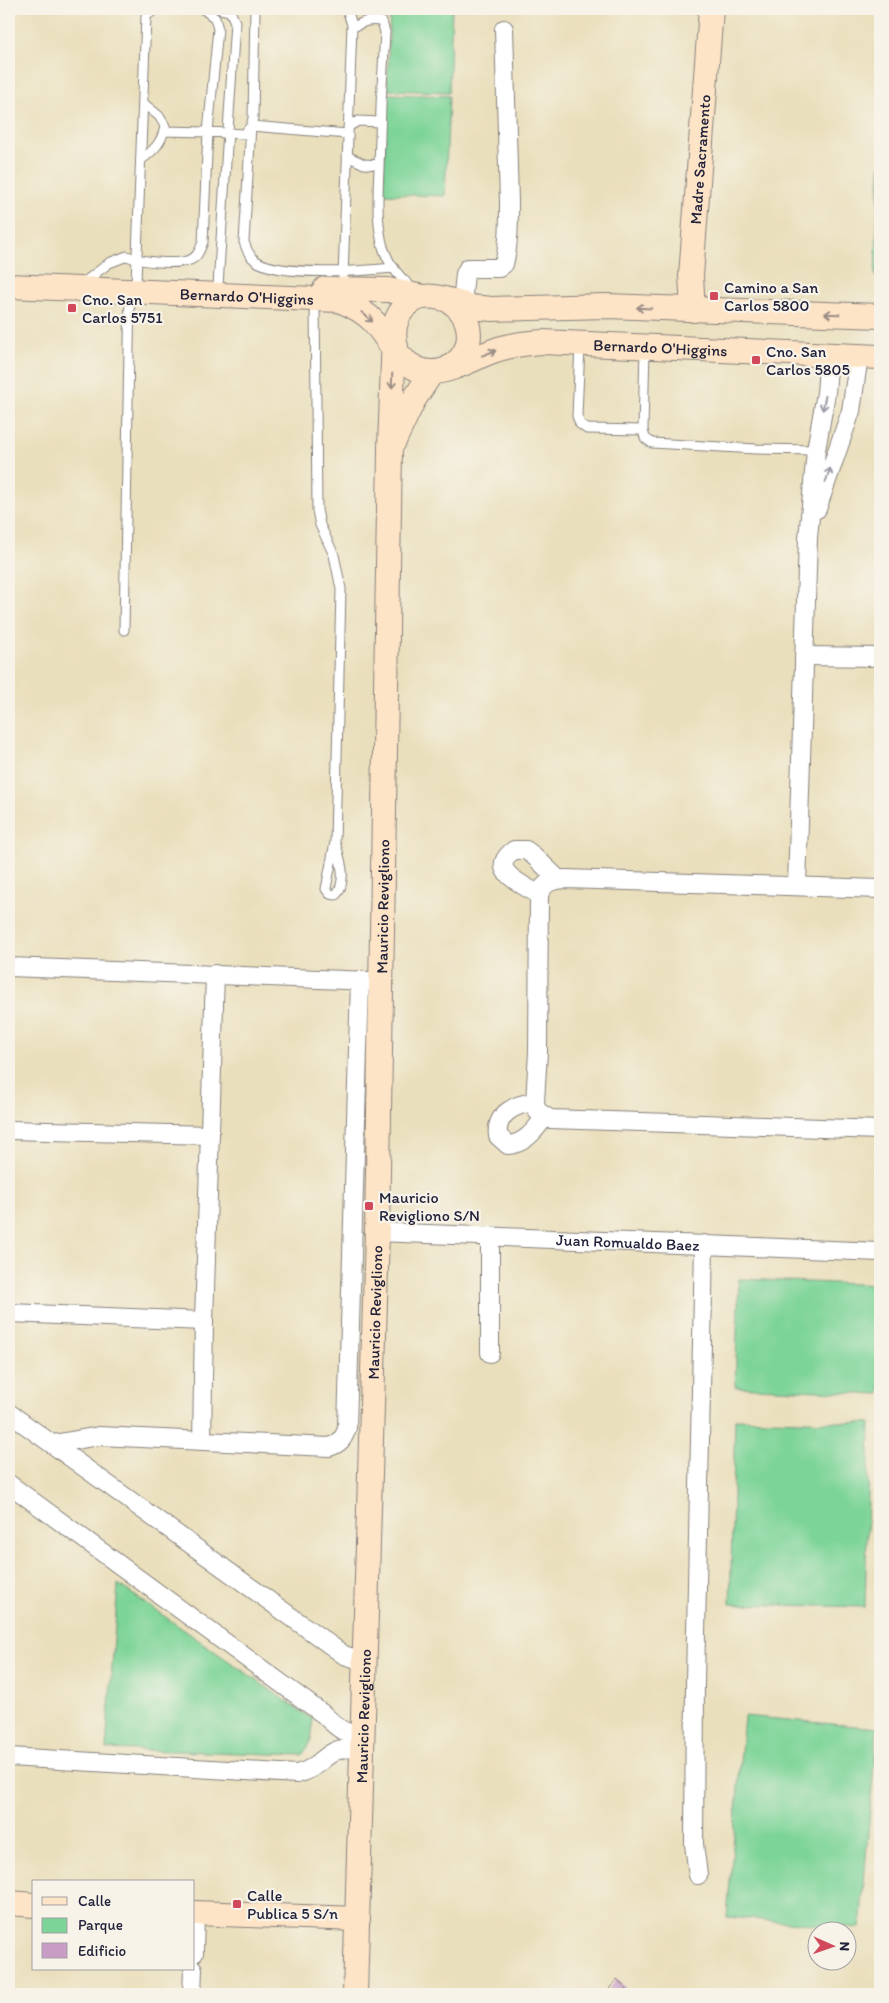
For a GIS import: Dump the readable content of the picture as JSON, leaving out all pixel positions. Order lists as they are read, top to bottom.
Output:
{
  "streets": {
    "main road": ["Madre Sacramento", "Bernardo O'Higgins", "Mauricio Revigliono"],
    "street": ["Juan Romualdo Baez"]
  },
  "crossings": [
    ["Madre Sacramento", "Bernardo O'Higgins"],
    ["Bernardo O'Higgins", "Mauricio Revigliono"],
    ["Mauricio Revigliono", "Juan Romualdo Baez"]
  ],
  "places": {
    "transit": [
      "Camino a San Carlos 5800",
      "Cno. San Carlos 5751",
      "Cno. San Carlos 5805",
      "Mauricio Revigliono S/N",
      "Calle Publica 5 S/n"
    ]
  },
  "legend": ["Calle", "Parque", "Edificio"],
  "north": "right"
}
